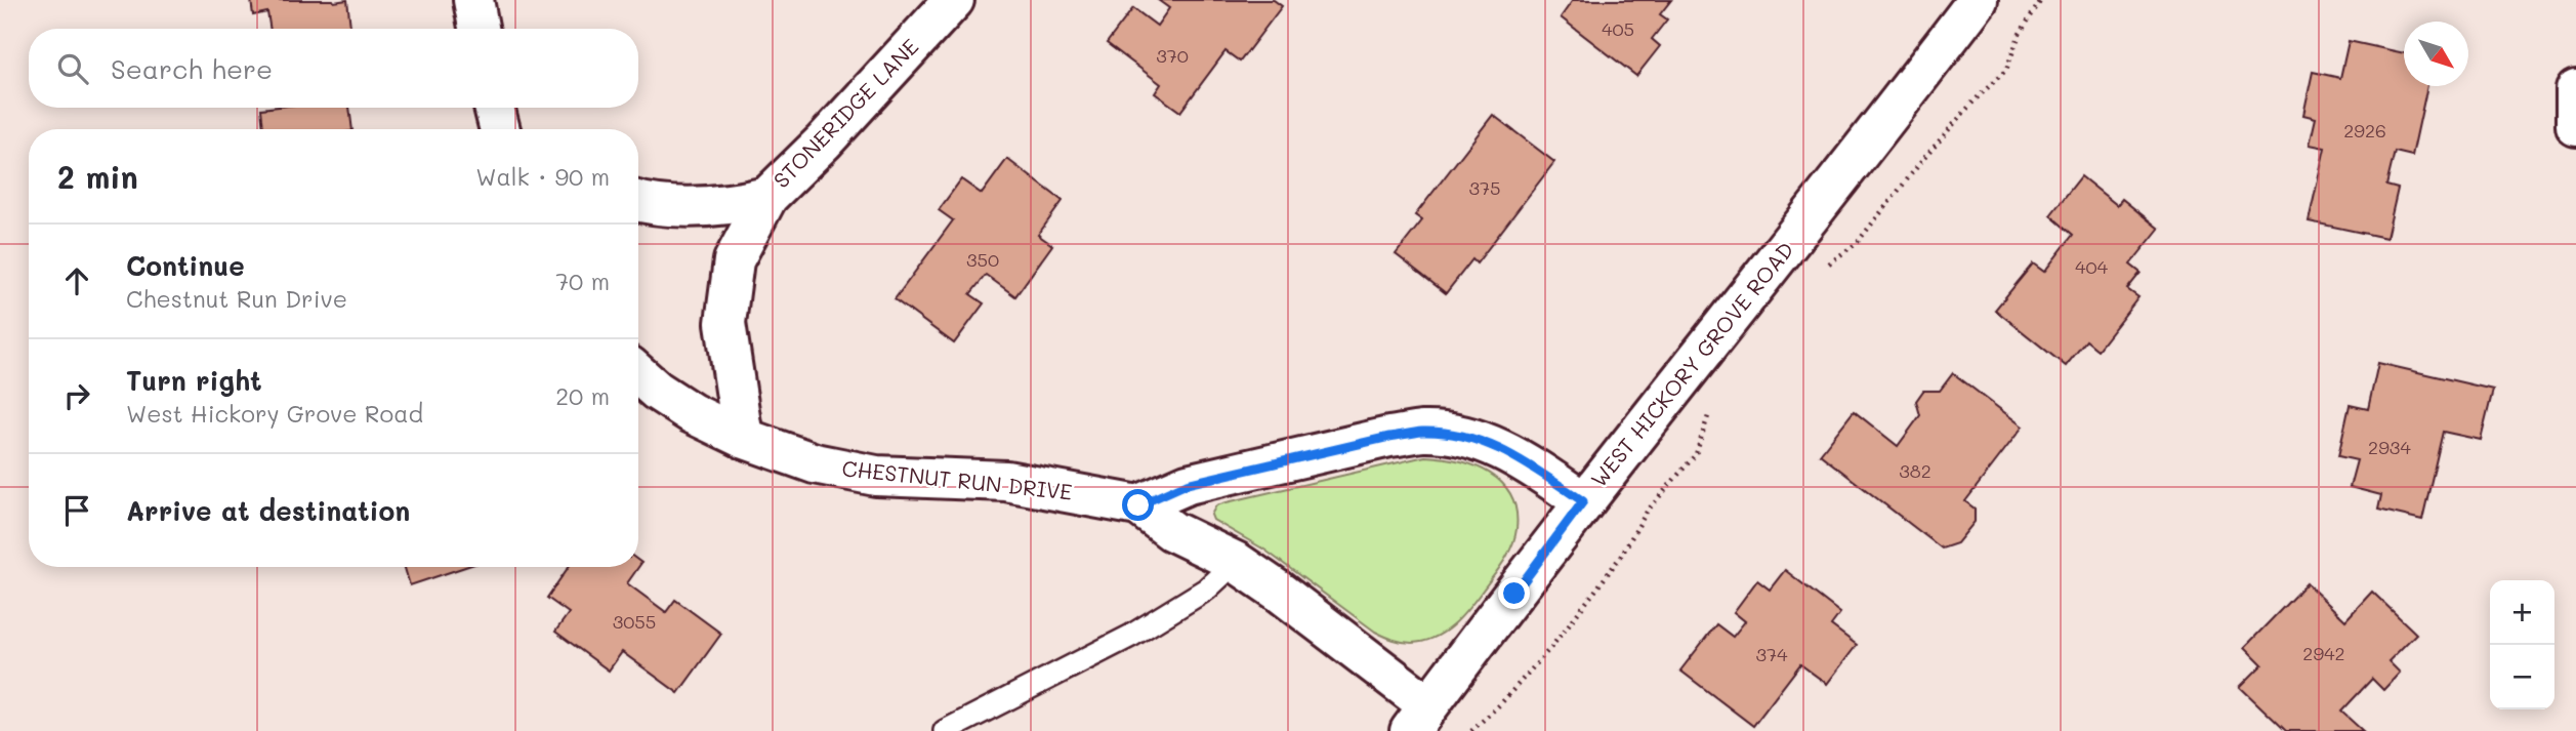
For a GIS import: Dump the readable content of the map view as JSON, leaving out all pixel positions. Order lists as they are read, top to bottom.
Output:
{
  "streets": {
    "street": ["STONERIDGE LANE", "WEST HICKORY GROVE ROAD", "CHESTNUT RUN DRIVE"]
  },
  "crossings": [
    ["STONERIDGE LANE", "CHESTNUT RUN DRIVE"],
    ["WEST HICKORY GROVE ROAD", "CHESTNUT RUN DRIVE"]
  ],
  "house_numbers": [
    "405",
    "370",
    "2926",
    "375",
    "350",
    "404",
    "2934",
    "382",
    "3055",
    "2942",
    "374"
  ],
  "north": "bottom right",
  "page": {
    "search": "Search here",
    "heading": ["2 min", "Walk · 90 m"],
    "list": [
      ["Continue", "Chestnut Run Drive", "70 m"],
      ["Turn right", "West Hickory Grove Road", "20 m"],
      "Arrive at destination"
    ],
    "map_buttons": ["+", "−"]
  }
}
